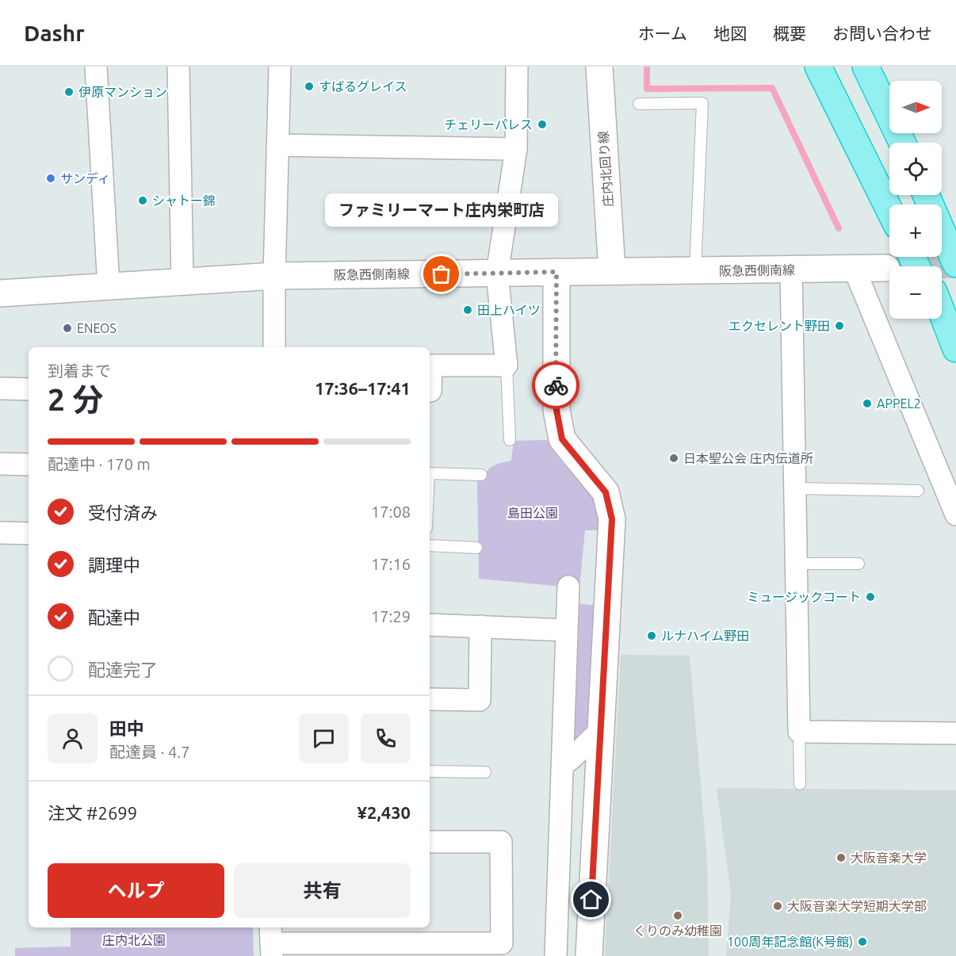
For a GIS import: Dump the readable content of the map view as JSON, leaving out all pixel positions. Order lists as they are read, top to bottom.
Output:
{
  "streets": {
    "street": ["庄内北回り線", "阪急西側南線"]
  },
  "crossings": [
    ["庄内北回り線", "阪急西側南線"]
  ],
  "parks": ["島田公園", "庄内北公園"],
  "places": [
    "すばるグレイス",
    "伊原マンション",
    "チェリーパレス",
    "サンディ",
    "シャトー錦",
    "ファミリーマート庄内栄町店",
    "田上ハイツ",
    "エクセレント野田",
    "ENEOS",
    "APPEL2",
    "日本聖公会 庄内伝道所",
    "ミュージックコート",
    "ルナハイム野田",
    "大阪音楽大学",
    "大阪音楽大学短期大学部",
    "くりのみ幼稚園",
    "100周年記念館(K号館)"
  ],
  "north": "right",
  "page": {
    "header": "Dashr",
    "nav": [
      "ホーム",
      "地図",
      "概要",
      "お問い合わせ"
    ],
    "map_buttons": ["+", "−"],
    "bubble": "ファミリーマート庄内栄町店",
    "heading": ["2 分", "到着まで", "17:36–17:41"],
    "panel": [
      "田中",
      "配達員 · 4.7",
      "注文 #2699",
      "¥2,430"
    ],
    "bar": "配達中 · 170 m",
    "list": [
      ["受付済み", "17:08"],
      ["調理中", "17:16"],
      ["配達中", "17:29"],
      "配達完了"
    ],
    "buttons": ["ヘルプ", "共有"]
  }
}
